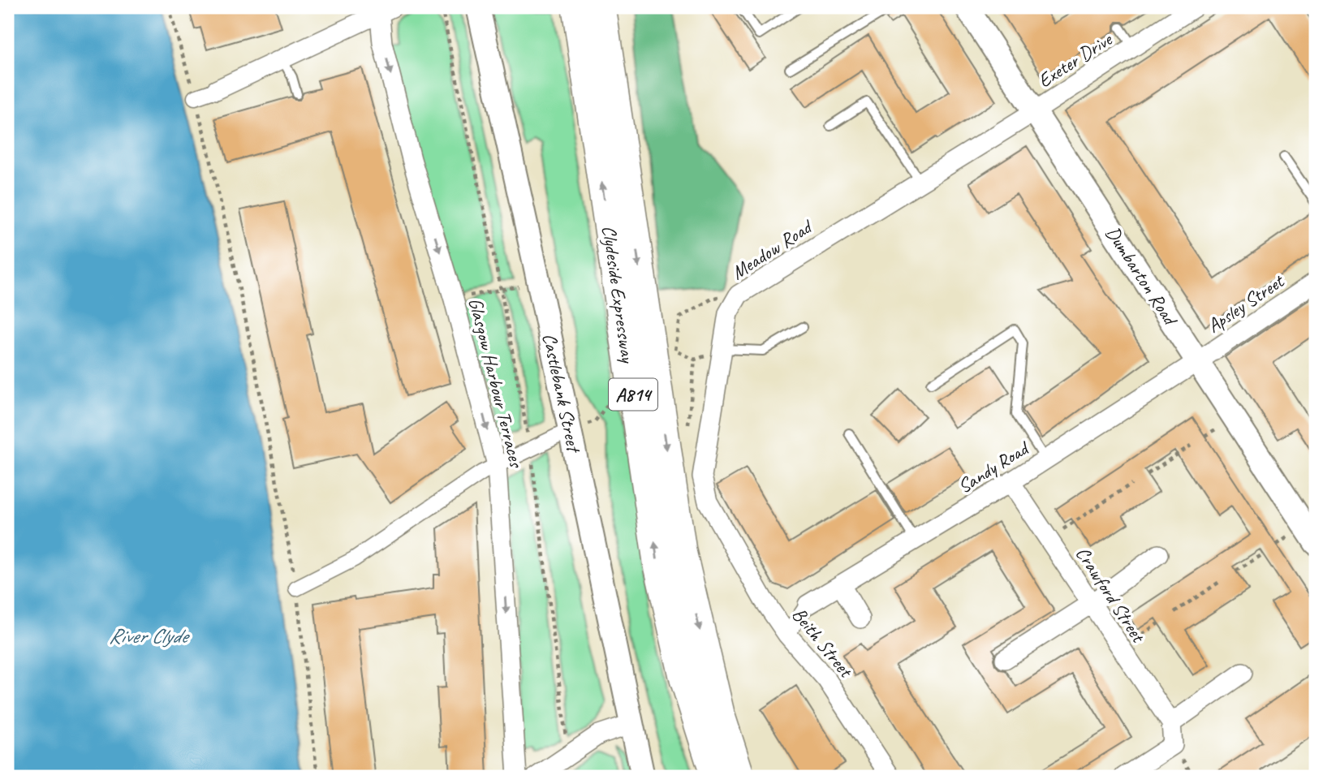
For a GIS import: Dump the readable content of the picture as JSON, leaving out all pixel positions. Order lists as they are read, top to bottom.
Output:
{
  "streets": {
    "main road": ["Clydeside Expressway", "A814"],
    "street": [
      "Exeter Drive",
      "Meadow Road",
      "Dumbarton Road",
      "Apsley Street",
      "Glasgow Harbour Terraces",
      "Castlebank Street",
      "Sandy Road",
      "Crawford Street",
      "Beith Street"
    ]
  },
  "crossings": [
    ["Exeter Drive", "Meadow Road"],
    ["Exeter Drive", "Dumbarton Road"],
    ["Meadow Road", "Dumbarton Road"],
    ["Meadow Road", "Beith Street"],
    ["Dumbarton Road", "Apsley Street"],
    ["Dumbarton Road", "Sandy Road"],
    ["Apsley Street", "Sandy Road"],
    ["Sandy Road", "Crawford Street"]
  ],
  "one_way": ["Glasgow Harbour Terraces"],
  "water": ["River Clyde"]
}
